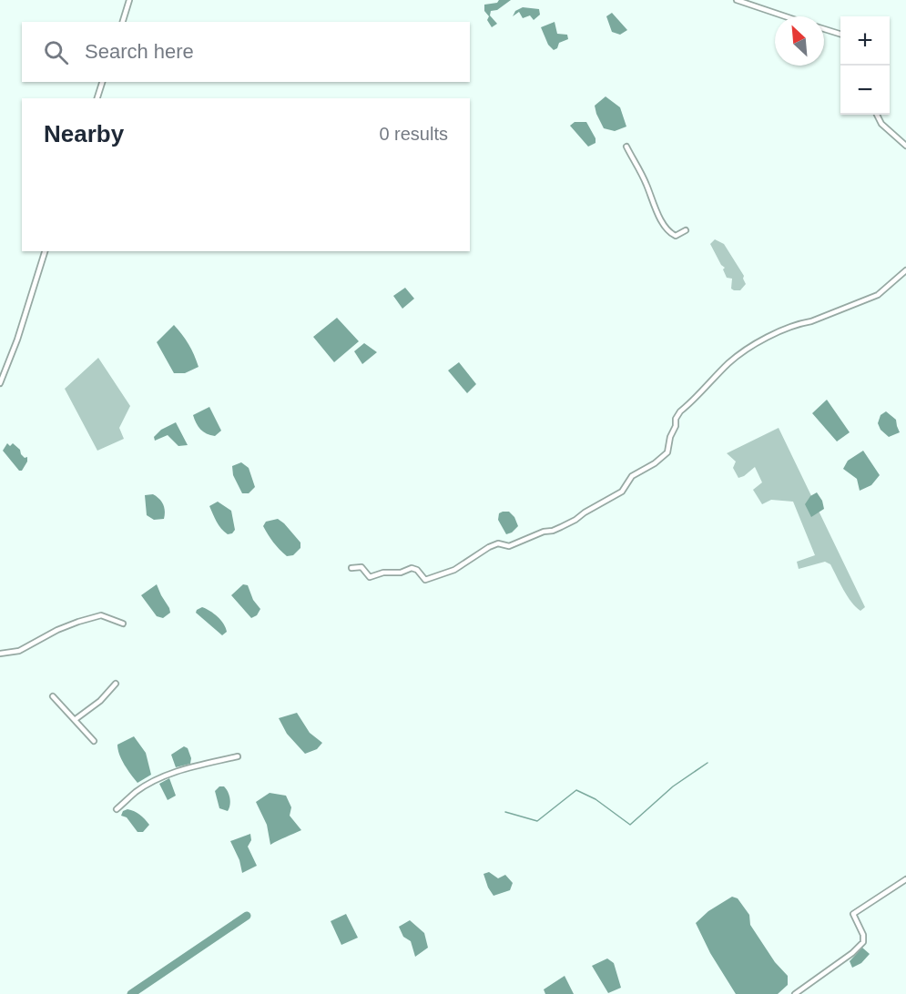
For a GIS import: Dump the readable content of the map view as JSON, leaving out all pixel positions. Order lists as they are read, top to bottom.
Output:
{
  "north": "top left",
  "page": {
    "map_buttons": ["+", "−"],
    "search": "Search here",
    "heading": ["Nearby", "0 results"]
  }
}
